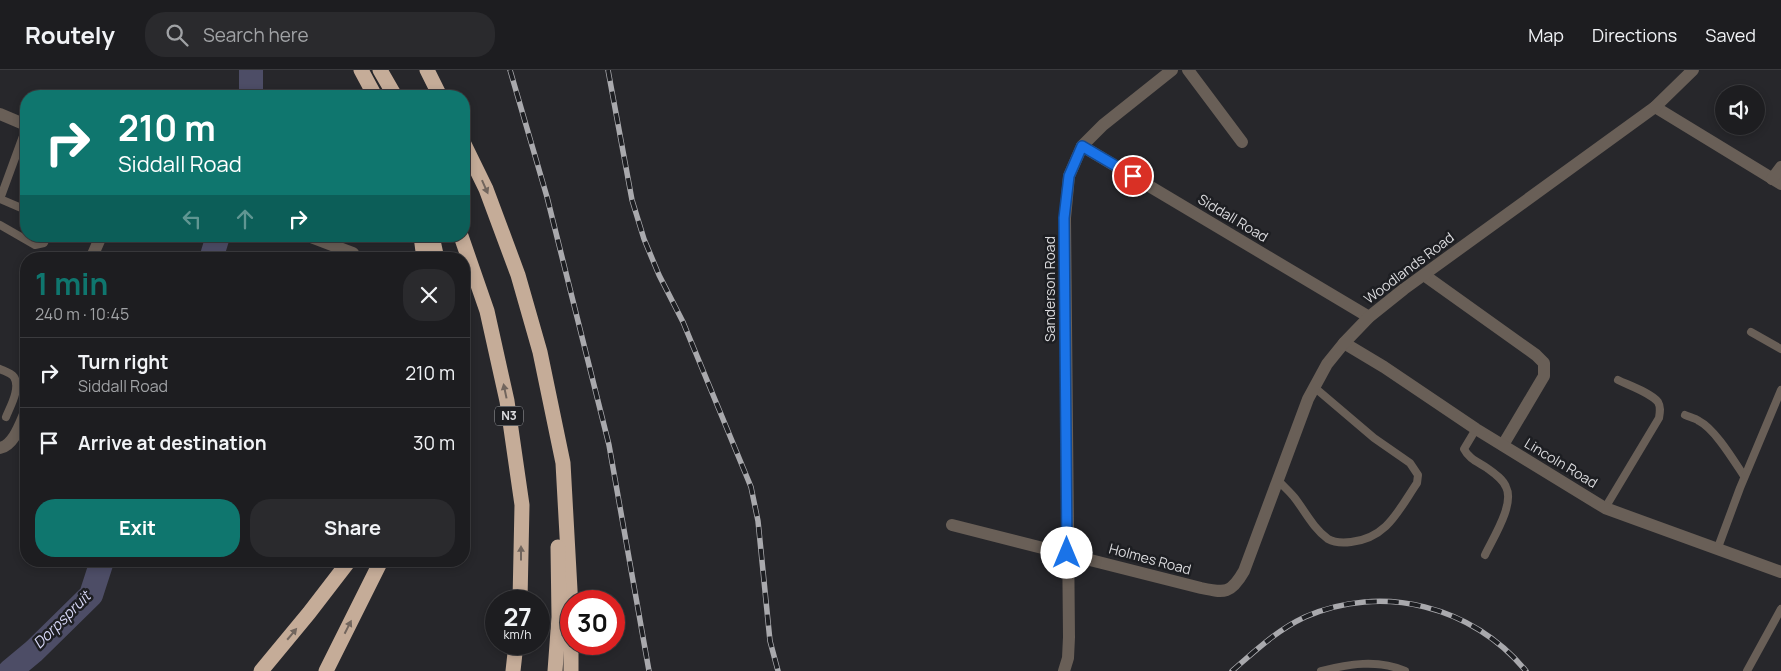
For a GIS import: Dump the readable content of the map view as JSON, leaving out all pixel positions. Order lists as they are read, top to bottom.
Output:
{
  "streets": {
    "highway": ["N3"],
    "street": [
      "Siddall Road",
      "Woodlands Road",
      "Sanderson Road",
      "Lincoln Road",
      "Holmes Road"
    ]
  },
  "crossings": [
    ["Siddall Road", "Woodlands Road"],
    ["Siddall Road", "Sanderson Road"],
    ["Woodlands Road", "Lincoln Road"],
    ["Woodlands Road", "Holmes Road"],
    ["Sanderson Road", "Holmes Road"]
  ],
  "water": ["Dorpspruit"],
  "page": {
    "header": "Routely",
    "search": "Search here",
    "nav": ["Map", "Directions", "Saved"],
    "turn": ["210 m", "Siddall Road"],
    "heading": ["1 min", "240 m · 10:45"],
    "list": [
      {
        "name": "Turn right",
        "note": "Siddall Road",
        "value": "210 m"
      },
      {
        "name": "Arrive at destination",
        "value": "30 m"
      }
    ],
    "buttons": ["Exit", "Share"],
    "speed": "27 km/h",
    "limit": "30"
  }
}
